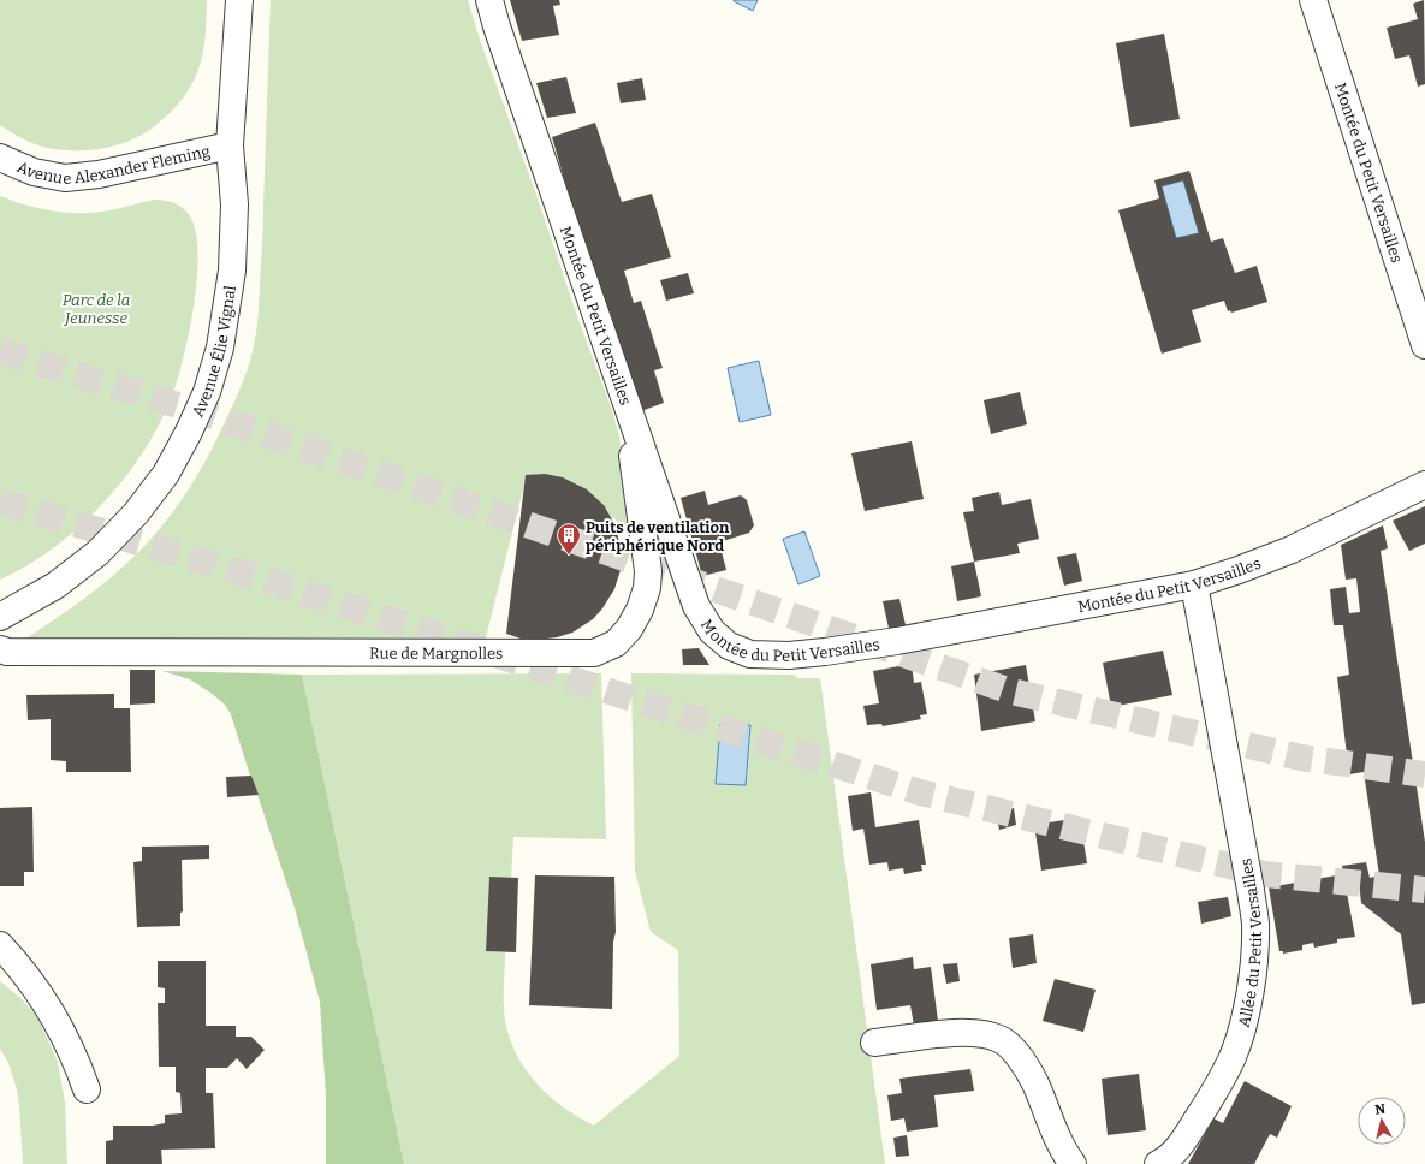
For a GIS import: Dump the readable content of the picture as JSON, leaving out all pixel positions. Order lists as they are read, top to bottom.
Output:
{
  "streets": {
    "street": [
      "Avenue Alexander Fleming",
      "Montée du Petit Versailles",
      "Avenue Élie Vignal",
      "Rue de Margnolles",
      "Allée du Petit Versailles"
    ]
  },
  "crossings": [
    ["Avenue Alexander Fleming", "Avenue Élie Vignal"],
    ["Montée du Petit Versailles", "Rue de Margnolles"],
    ["Montée du Petit Versailles", "Allée du Petit Versailles"]
  ],
  "parks": ["Parc de la Jeunesse"],
  "places": {
    "building": ["Puits de ventilation périphérique Nord"]
  },
  "north": "top"
}
